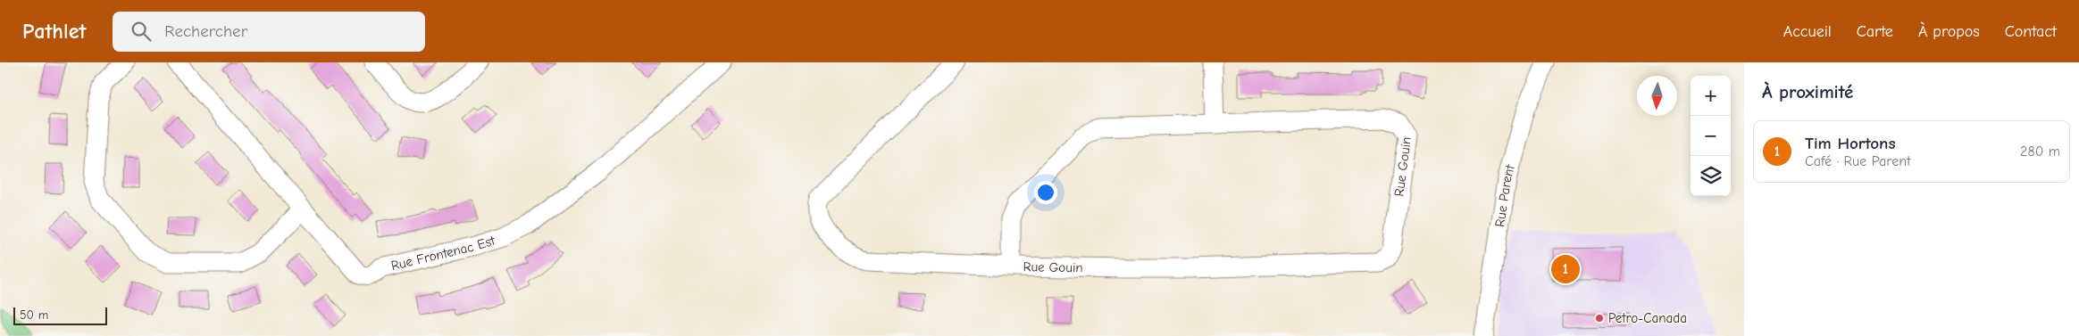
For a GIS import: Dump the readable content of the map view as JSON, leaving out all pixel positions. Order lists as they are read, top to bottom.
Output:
{
  "streets": {
    "street": ["Rue Gouin", "Rue Parent", "Rue Frontenac Est"]
  },
  "places": ["Petro-Canada"],
  "scale_bar": "50 m",
  "north": "bottom",
  "page": {
    "header": "Pathlet",
    "search": "Rechercher",
    "nav": [
      "Accueil",
      "Carte",
      "À propos",
      "Contact"
    ],
    "heading": "À proximité",
    "map_buttons": ["+", "−"],
    "list": [
      {
        "mark": "1",
        "name": "Tim Hortons",
        "note": "Café · Rue Parent",
        "value": "280 m"
      }
    ],
    "pins": "1",
    "scale": "50 m"
  }
}
